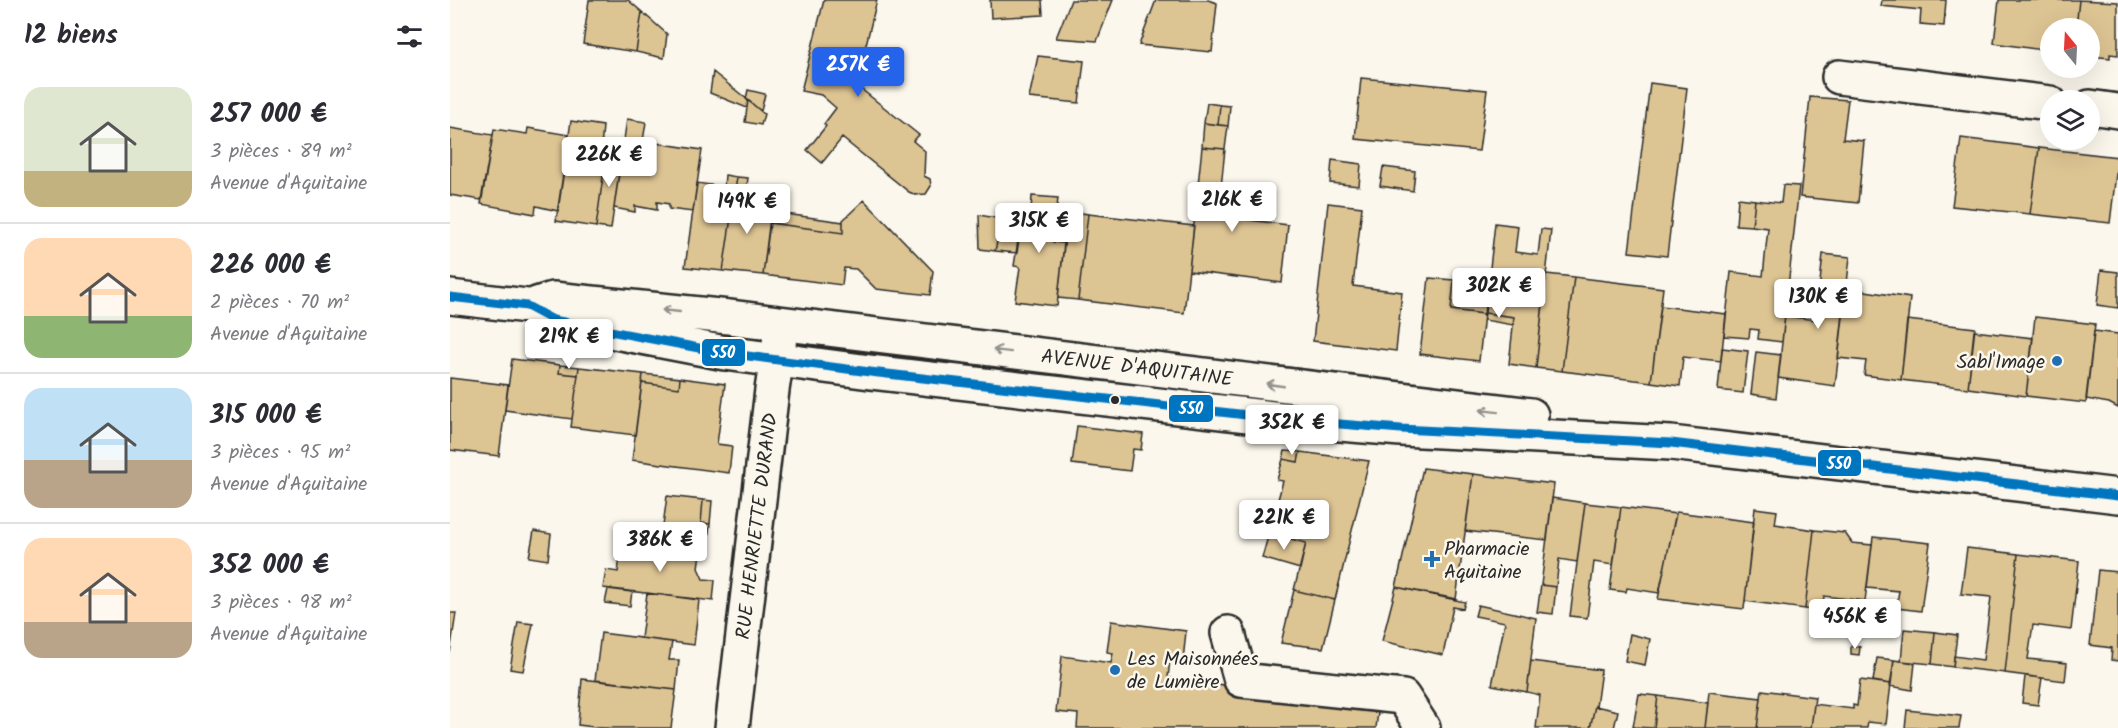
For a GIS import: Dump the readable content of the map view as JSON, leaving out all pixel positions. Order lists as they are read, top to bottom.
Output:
{
  "streets": {
    "main road": ["AVENUE D'AQUITAINE", "RUE HENRIETTE DURAND"]
  },
  "crossings": [
    ["AVENUE D'AQUITAINE", "RUE HENRIETTE DURAND"]
  ],
  "places": {
    "other": ["Sabl'Image", "Les Maisonnées de Lumière"],
    "health": ["Pharmacie Aquitaine"]
  },
  "lines": ["transit line 550"],
  "north": "top",
  "page": {
    "heading": "12 biens",
    "price": [
      "257K €",
      "226K €",
      "216K €",
      "149K €",
      "315K €",
      "302K €",
      "130K €",
      "219K €",
      "352K €",
      "221K €",
      "386K €",
      "456K €"
    ],
    "list": [
      {
        "name": "257 000 €",
        "note": "3 pièces · 89 m² · Avenue d'Aquitaine"
      },
      {
        "name": "226 000 €",
        "note": "2 pièces · 70 m² · Avenue d'Aquitaine"
      },
      {
        "name": "315 000 €",
        "note": "3 pièces · 95 m² · Avenue d'Aquitaine"
      },
      {
        "name": "352 000 €",
        "note": "3 pièces · 98 m² · Avenue d'Aquitaine"
      }
    ]
  }
}
